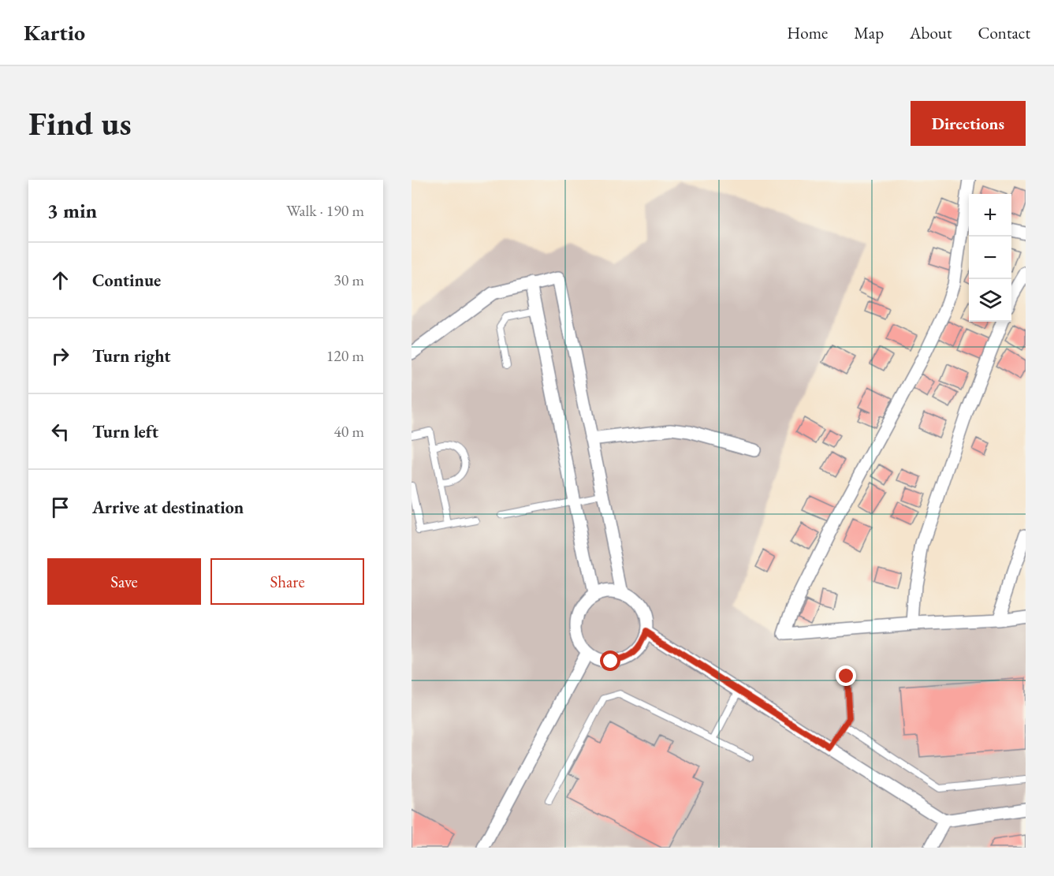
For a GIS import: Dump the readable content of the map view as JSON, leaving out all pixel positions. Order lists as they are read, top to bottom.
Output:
{
  "page": {
    "header": "Kartio",
    "nav": [
      "Home",
      "Map",
      "About",
      "Contact"
    ],
    "buttons": [
      "Directions",
      ["Save", "Share"]
    ],
    "title": "Find us",
    "heading": ["3 min", "Walk · 190 m"],
    "map_buttons": ["+", "−"],
    "list": [
      ["Continue", "30 m"],
      ["Turn right", "120 m"],
      ["Turn left", "40 m"],
      "Arrive at destination"
    ]
  }
}
